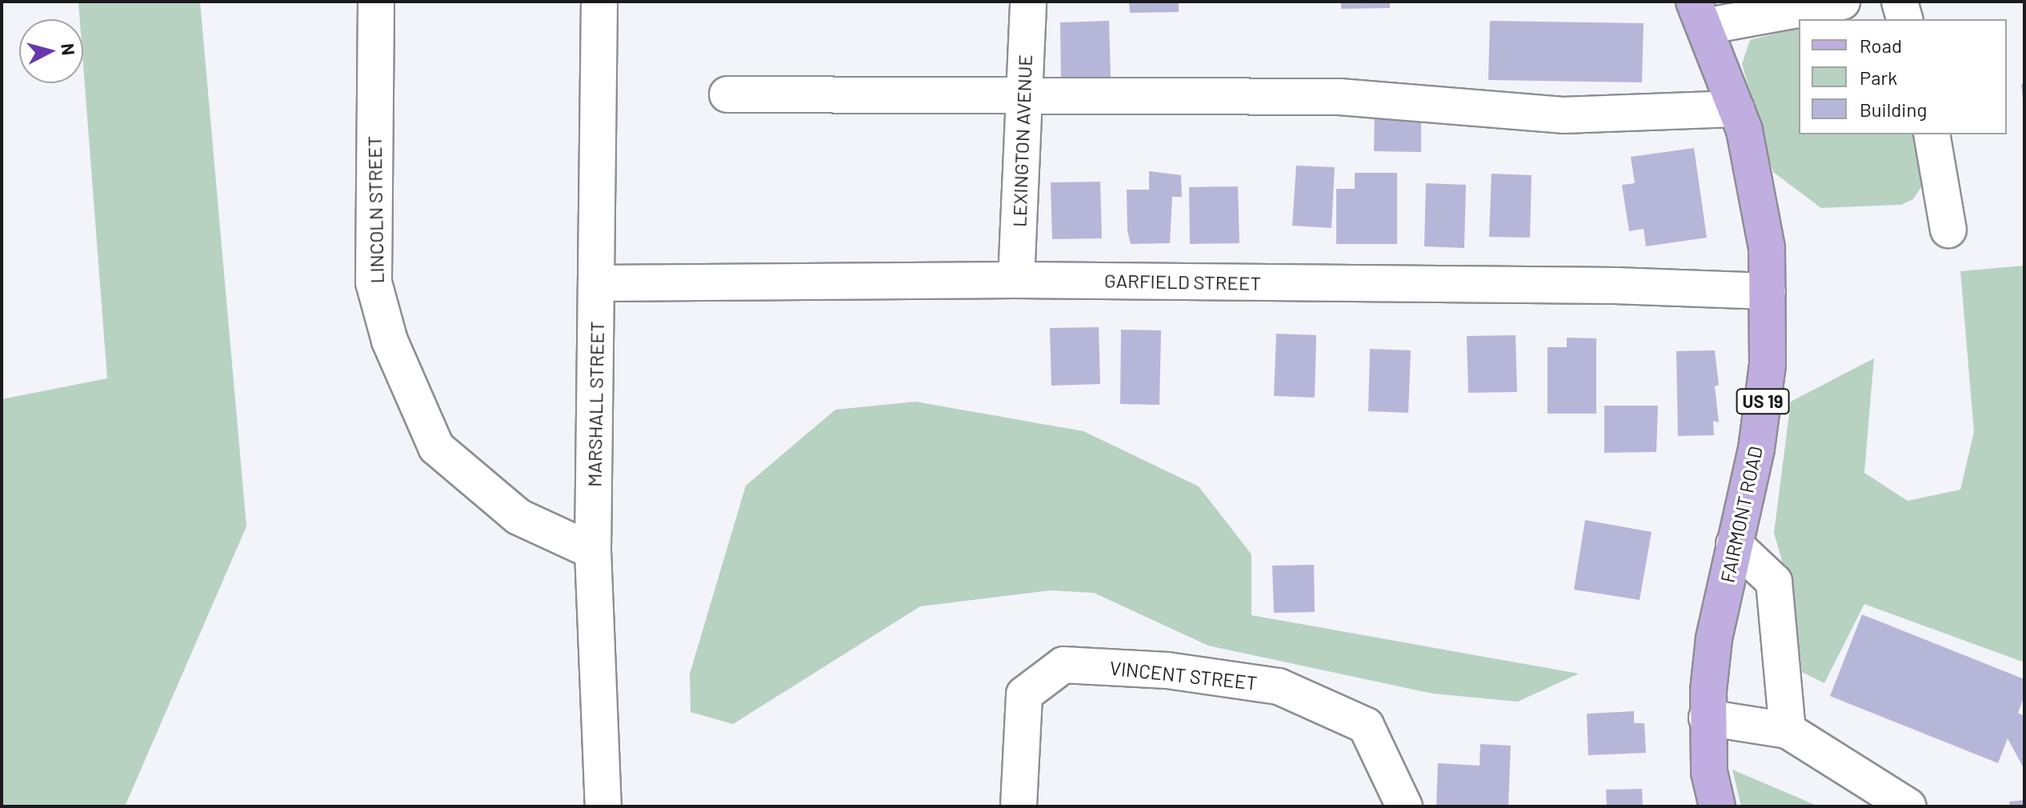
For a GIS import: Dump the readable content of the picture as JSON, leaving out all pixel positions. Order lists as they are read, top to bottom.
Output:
{
  "streets": {
    "main road": ["US 19", "FAIRMONT ROAD"],
    "street": [
      "LEXINGTON AVENUE",
      "LINCOLN STREET",
      "GARFIELD STREET",
      "MARSHALL STREET",
      "VINCENT STREET"
    ]
  },
  "crossings": [
    ["LEXINGTON AVENUE", "GARFIELD STREET"],
    ["LINCOLN STREET", "MARSHALL STREET"],
    ["GARFIELD STREET", "MARSHALL STREET"],
    ["GARFIELD STREET", "FAIRMONT ROAD"]
  ],
  "legend": ["Road", "Park", "Building"],
  "north": "right"
}
